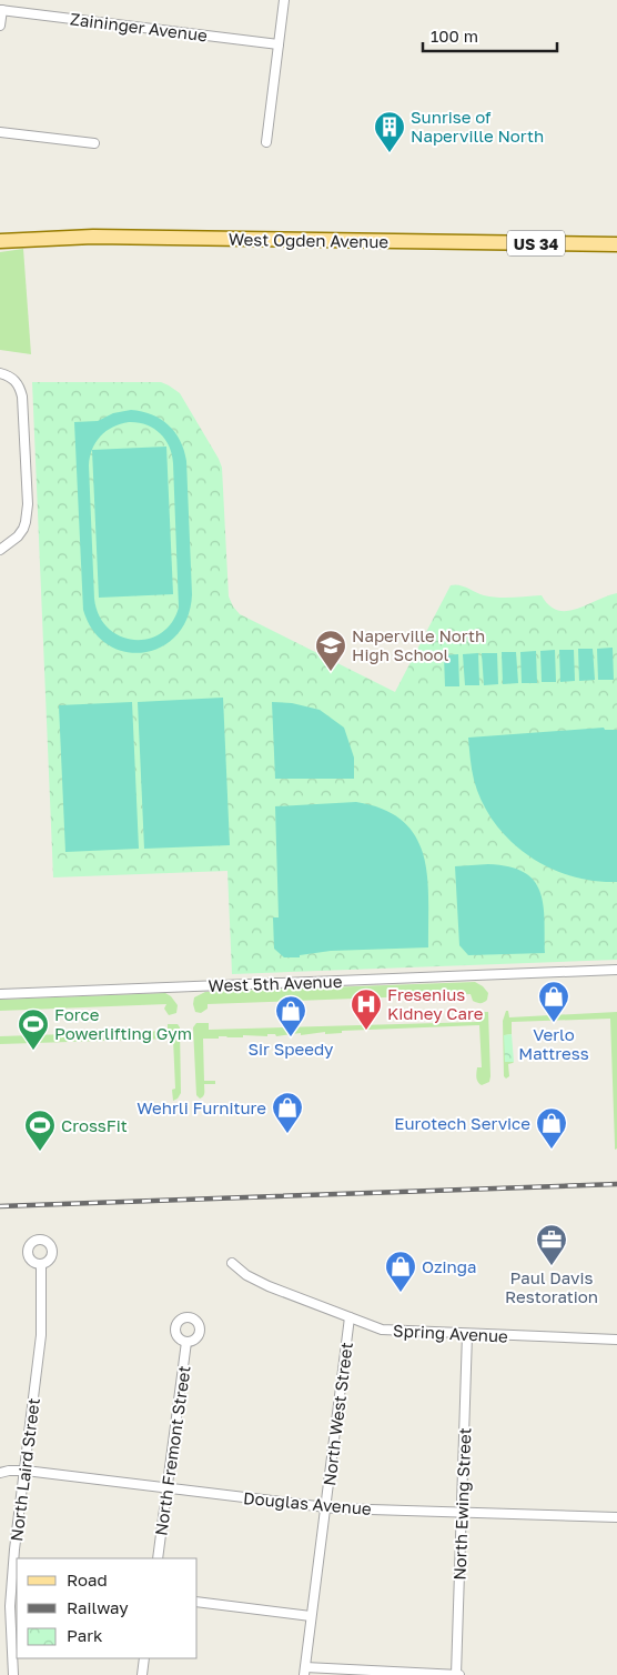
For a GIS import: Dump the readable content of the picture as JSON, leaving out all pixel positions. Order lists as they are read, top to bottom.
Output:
{
  "streets": {
    "main road": ["West Ogden Avenue", "US 34"],
    "street": [
      "Zaininger Avenue",
      "West 5th Avenue",
      "Spring Avenue",
      "North West Street",
      "North Fremont Street",
      "North Laird Street",
      "Douglas Avenue",
      "North Ewing Street"
    ]
  },
  "crossings": [
    ["Spring Avenue", "North West Street"],
    ["Spring Avenue", "North Ewing Street"],
    ["North West Street", "Douglas Avenue"],
    ["North Fremont Street", "Douglas Avenue"],
    ["North Laird Street", "Douglas Avenue"],
    ["Douglas Avenue", "North Ewing Street"]
  ],
  "places": {
    "building": ["Sunrise of Naperville North"],
    "school or university": ["Naperville North High School"],
    "shop": [
      "Verlo Mattress",
      "Sir Speedy",
      "Wehrli Furniture",
      "Eurotech Service",
      "Ozinga"
    ],
    "hospital": ["Fresenius Kidney Care"],
    "sports": ["Force Powerlifting Gym", "CrossFit"],
    "office": ["Paul Davis Restoration"]
  },
  "legend": ["Road", "Railway", "Park"],
  "scale_bar": "100 m"
}
